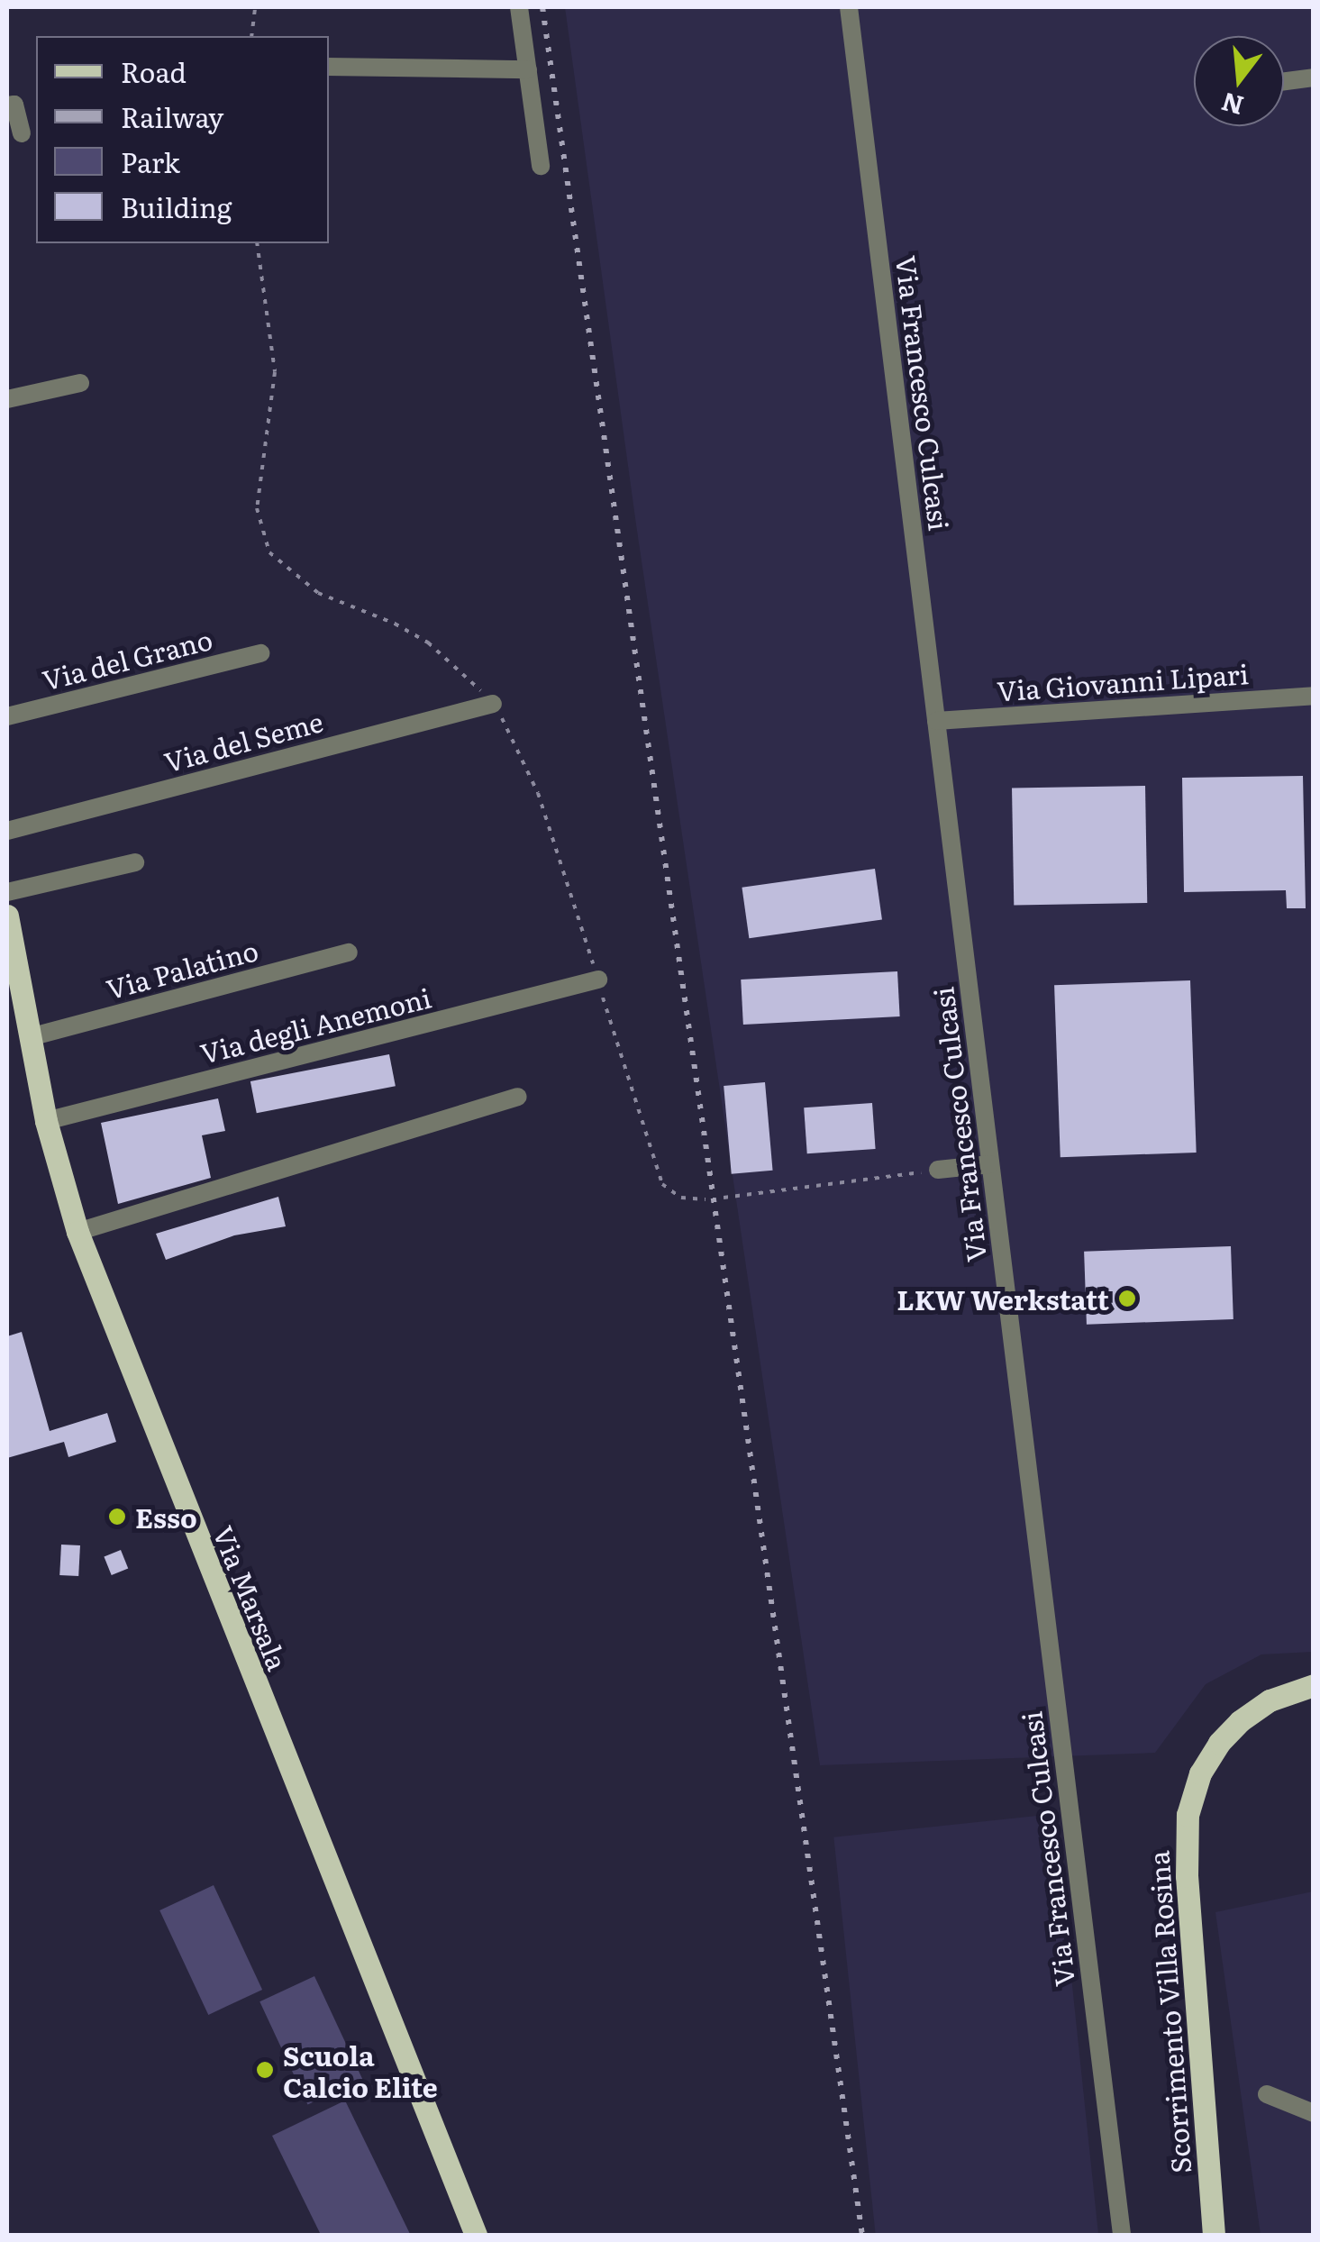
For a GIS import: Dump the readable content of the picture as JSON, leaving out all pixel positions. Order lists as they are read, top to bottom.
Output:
{
  "streets": {
    "main road": ["Via Marsala", "Scorrimento Villa Rosina"],
    "street": [
      "Via Francesco Culcasi",
      "Via del Grano",
      "Via Giovanni Lipari",
      "Via del Seme",
      "Via Palatino",
      "Via degli Anemoni"
    ]
  },
  "crossings": [
    ["Via Francesco Culcasi", "Via Giovanni Lipari"],
    ["Via Palatino", "Via Marsala"],
    ["Via degli Anemoni", "Via Marsala"]
  ],
  "places": ["LKW Werkstatt", "Esso", "Scuola Calcio Elite"],
  "legend": [
    "Road",
    "Railway",
    "Park",
    "Building"
  ],
  "north": "bottom"
}
